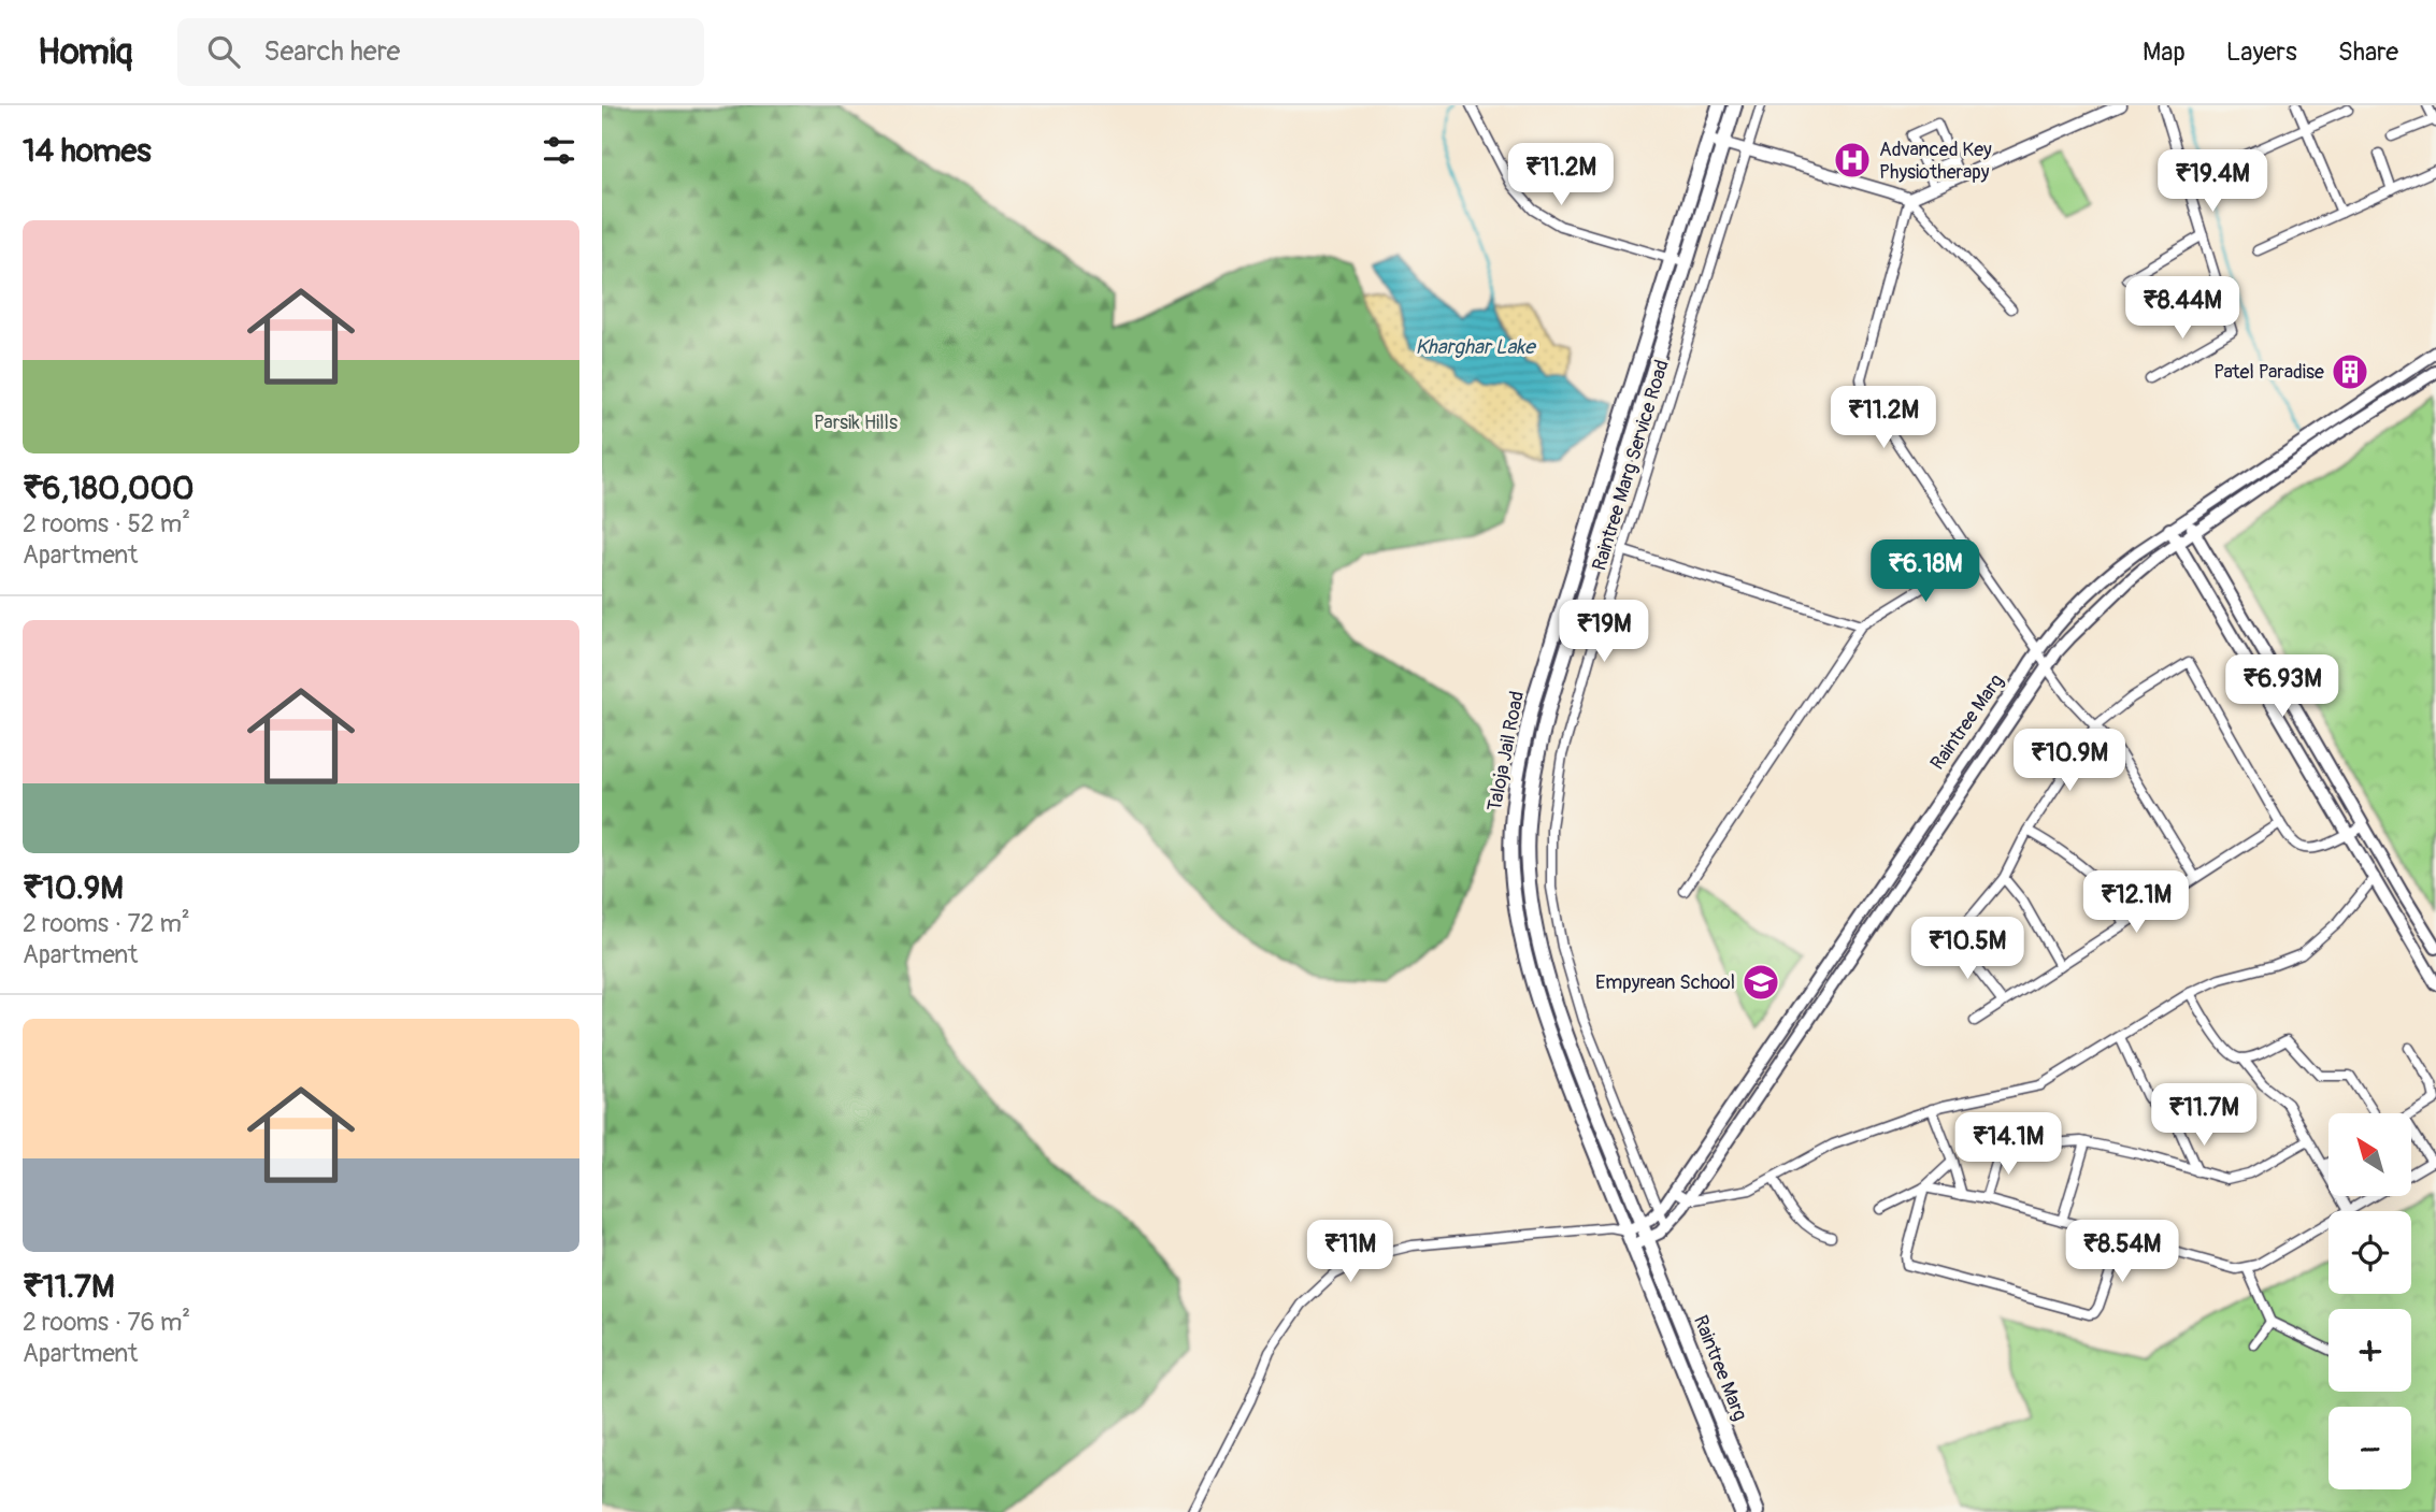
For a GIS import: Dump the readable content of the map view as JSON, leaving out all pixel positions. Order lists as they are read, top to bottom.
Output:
{
  "streets": {
    "main road": ["Raintree Marg", "Taloja Jail Road"],
    "street": ["Raintree Marg Service Road"]
  },
  "crossings": [
    ["Raintree Marg Service Road", "Raintree Marg"],
    ["Raintree Marg", "Taloja Jail Road"]
  ],
  "water": ["Kharghar Lake"],
  "parks": ["Parsik Hills"],
  "places": {
    "hospital": ["Advanced Key Physiotherapy"],
    "building": ["Patel Paradise"],
    "school or university": ["Empyrean School"]
  },
  "north": "top left",
  "page": {
    "header": "Homiq",
    "search": "Search here",
    "nav": ["Map", "Layers", "Share"],
    "heading": "14 homes",
    "price": [
      "₹11.2M",
      "₹19.4M",
      "₹8.44M",
      "₹11.2M",
      "₹6.18M",
      "₹19M",
      "₹6.93M",
      "₹10.9M",
      "₹12.1M",
      "₹10.5M",
      "₹11.7M",
      "₹14.1M",
      "₹11M",
      "₹8.54M"
    ],
    "list": [
      {
        "name": "₹6,180,000",
        "note": "2 rooms · 52 m² · Apartment"
      },
      {
        "name": "₹10.9M",
        "note": "2 rooms · 72 m² · Apartment"
      },
      {
        "name": "₹11.7M",
        "note": "2 rooms · 76 m² · Apartment"
      }
    ],
    "map_buttons": ["+", "−"]
  }
}
